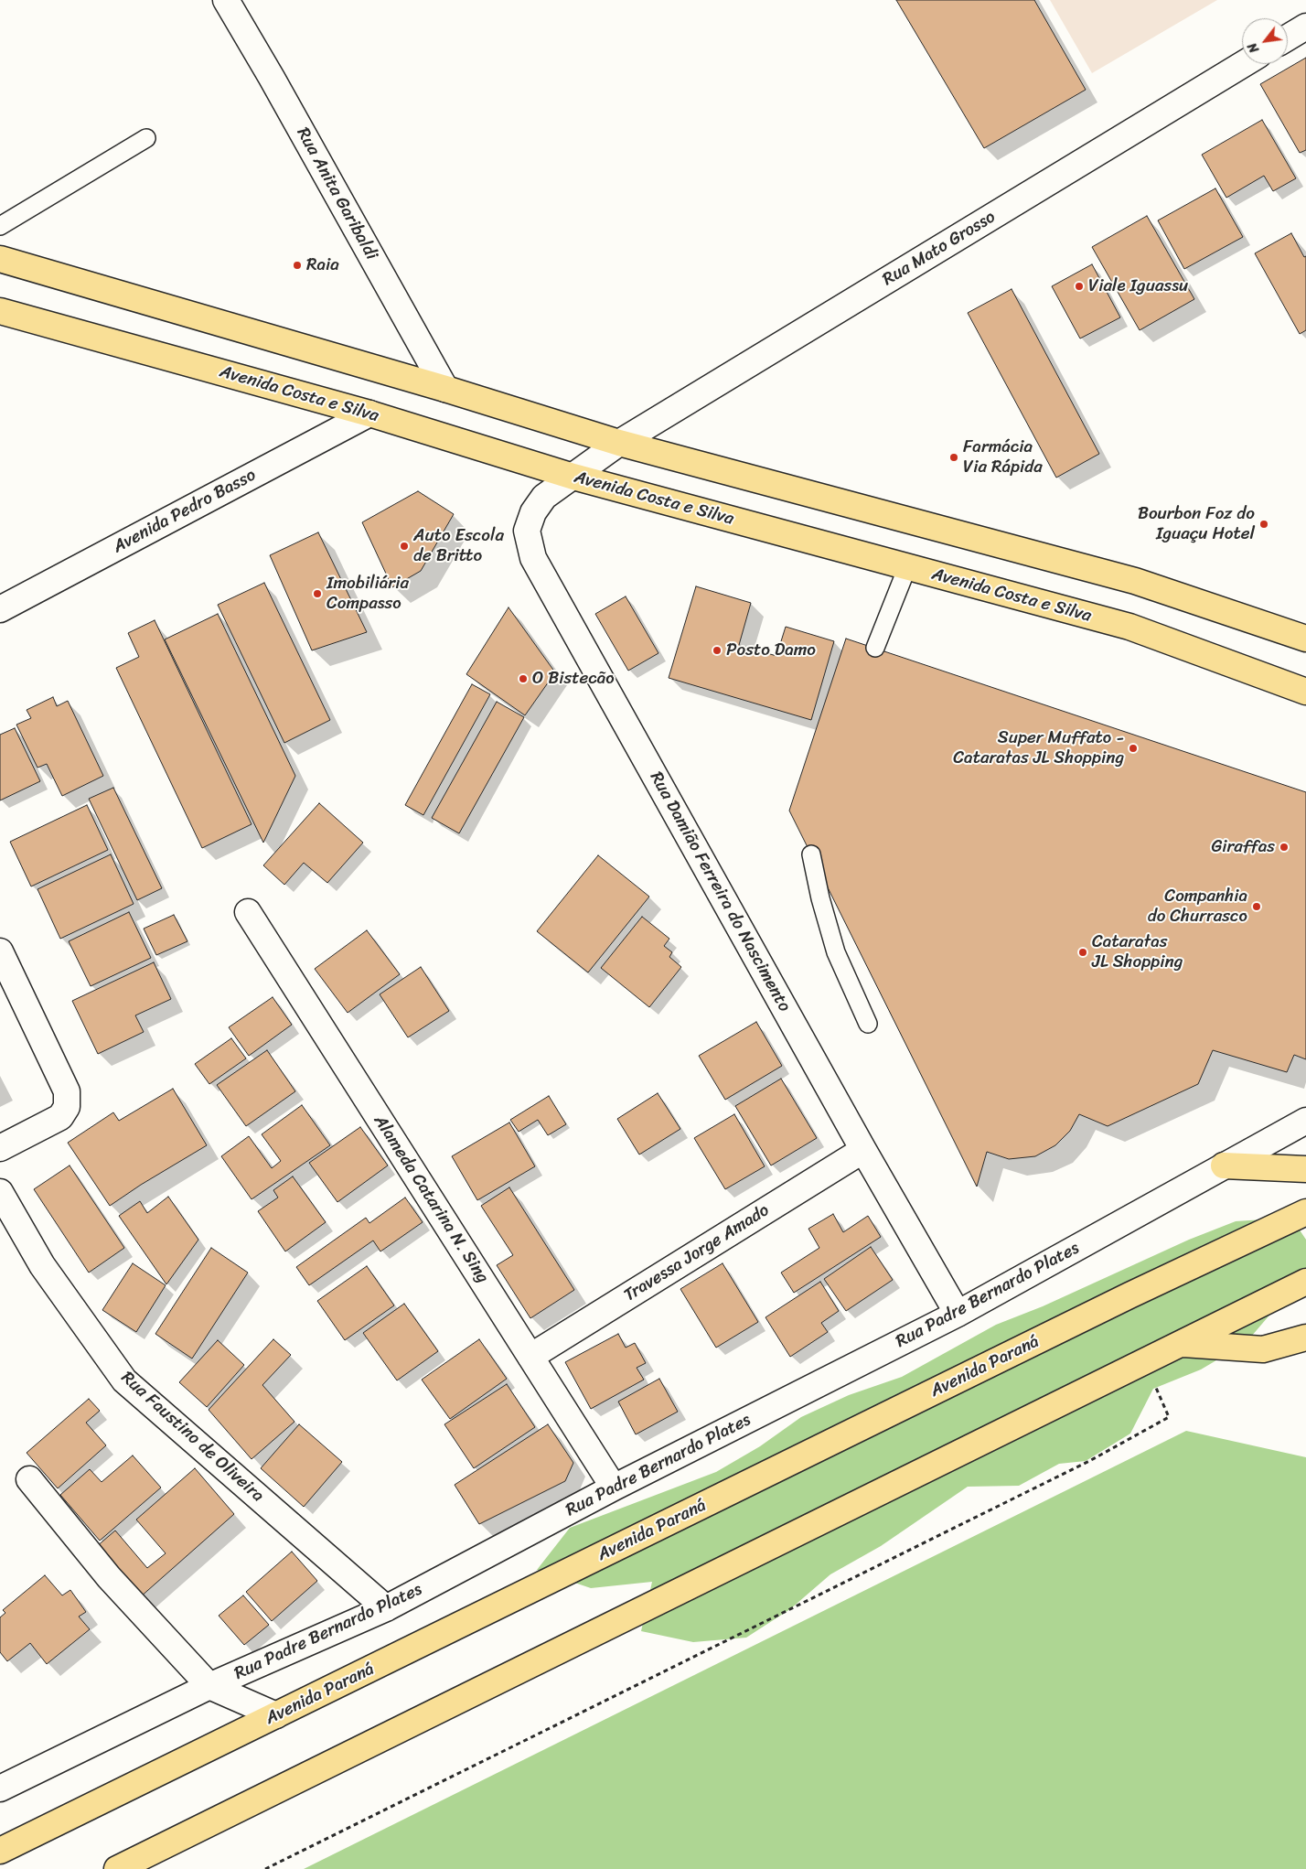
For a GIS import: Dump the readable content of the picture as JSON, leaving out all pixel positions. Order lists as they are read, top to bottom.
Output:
{
  "streets": {
    "main road": ["Avenida Costa e Silva", "Avenida Paraná"],
    "street": [
      "Rua Anita Garibaldi",
      "Rua Mato Grosso",
      "Avenida Pedro Basso",
      "Rua Damião Ferreira do Nascimento",
      "Alameda Catarina N. Sing",
      "Travessa Jorge Amado",
      "Rua Padre Bernardo Plates",
      "Rua Faustino de Oliveira"
    ]
  },
  "crossings": [
    ["Rua Mato Grosso", "Avenida Costa e Silva"],
    ["Rua Mato Grosso", "Rua Damião Ferreira do Nascimento"],
    ["Avenida Costa e Silva", "Avenida Pedro Basso"],
    ["Avenida Costa e Silva", "Rua Damião Ferreira do Nascimento"],
    ["Rua Damião Ferreira do Nascimento", "Travessa Jorge Amado"],
    ["Rua Damião Ferreira do Nascimento", "Rua Padre Bernardo Plates"],
    ["Alameda Catarina N. Sing", "Travessa Jorge Amado"],
    ["Alameda Catarina N. Sing", "Rua Padre Bernardo Plates"],
    ["Rua Padre Bernardo Plates", "Rua Faustino de Oliveira"]
  ],
  "places": [
    "Raia",
    "Viale Iguassu",
    "Farmácia Via Rápida",
    "Bourbon Foz do Iguaçu Hotel",
    "Auto Escola de Britto",
    "Imobiliária Compasso",
    "Posto Damo",
    "O Bistecão",
    "Super Muffato - Cataratas JL Shopping",
    "Giraffas",
    "Companhia do Churrasco",
    "Cataratas JL Shopping"
  ],
  "north": "bottom left"
}
